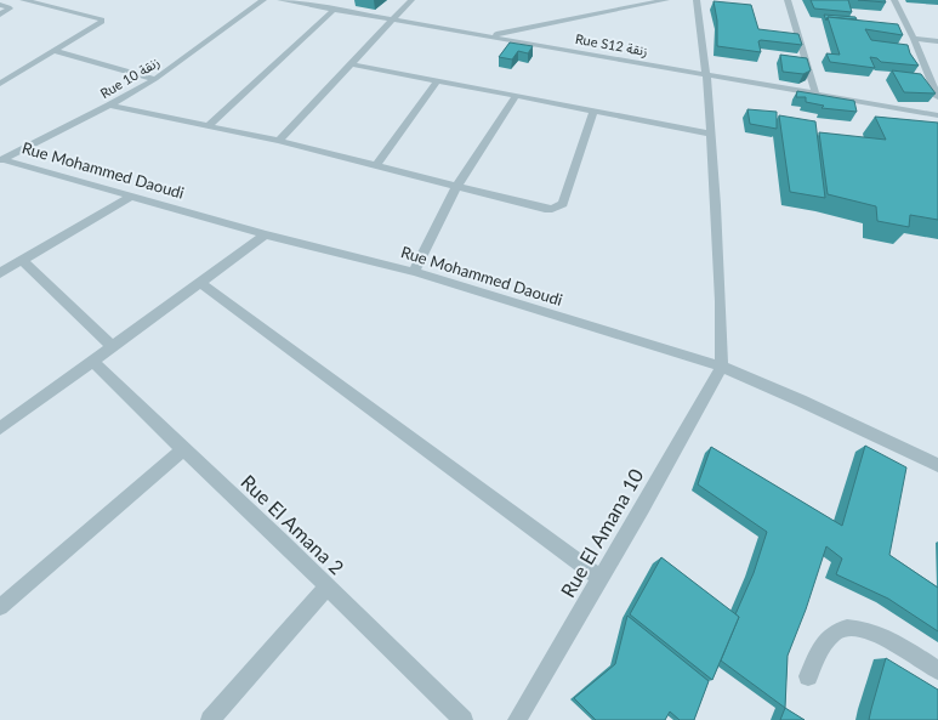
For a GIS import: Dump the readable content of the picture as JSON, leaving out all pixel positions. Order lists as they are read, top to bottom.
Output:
{
  "streets": {
    "street": [
      "Rue S12 زنقة",
      "Rue 10 زنقة",
      "Rue Mohammed Daoudi",
      "Rue El Amana 2",
      "Rue El Amana 10"
    ]
  },
  "crossings": [
    ["Rue 10 زنقة", "Rue Mohammed Daoudi"],
    ["Rue Mohammed Daoudi", "Rue El Amana 10"]
  ]
}
